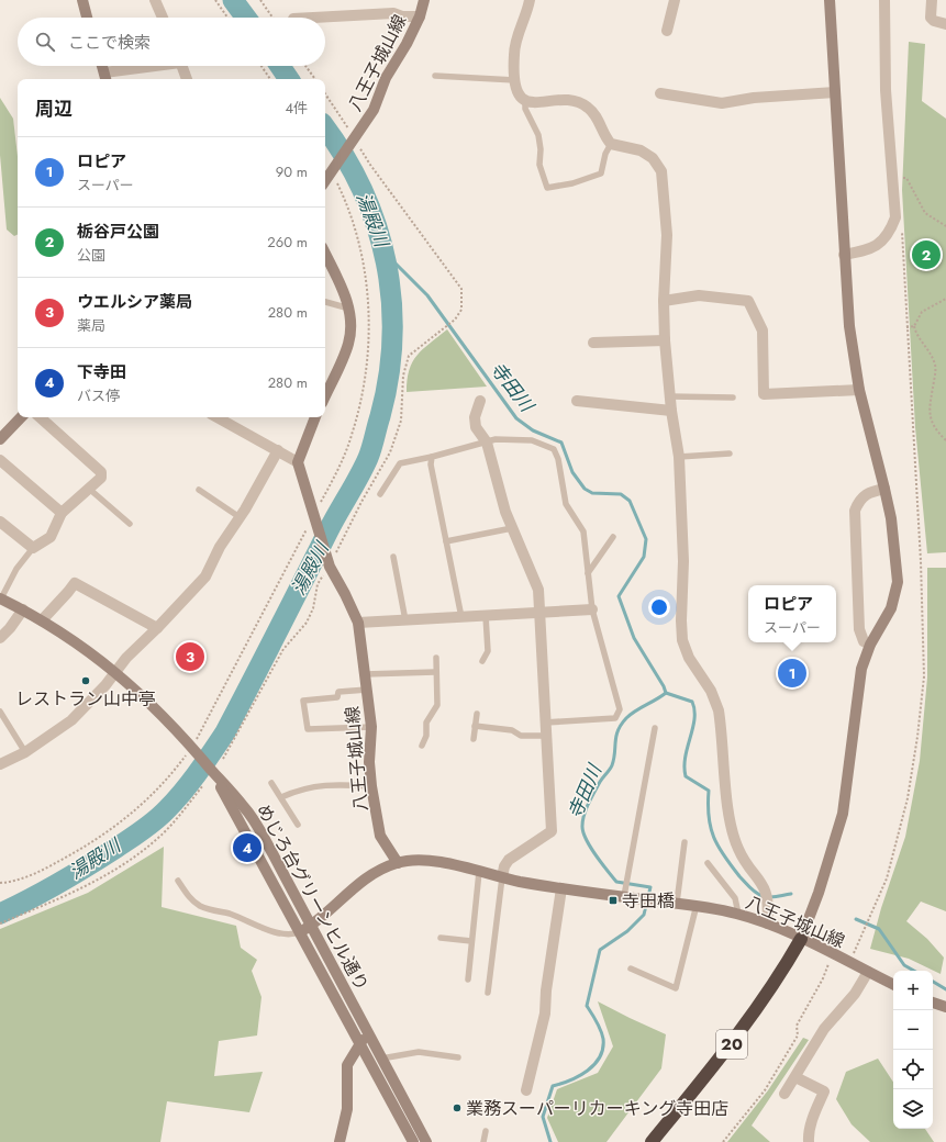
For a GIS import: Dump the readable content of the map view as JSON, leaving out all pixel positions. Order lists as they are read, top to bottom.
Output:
{
  "streets": {
    "highway": ["20"],
    "street": ["八王子城山線", "めじろ台グリーンヒル通り"]
  },
  "crossings": [
    ["八王子城山線", "20"]
  ],
  "water": ["湯殿川", "寺田川"],
  "places": {
    "other": ["レストラン山中亭", "業務スーパーリカーキング寺田店"],
    "transit": ["寺田橋"]
  },
  "page": {
    "search": "ここで検索",
    "heading": ["周辺", "4件"],
    "list": [
      {
        "mark": "1",
        "name": "ロピア",
        "note": "スーパー",
        "value": "90 m"
      },
      {
        "mark": "2",
        "name": "栃谷戸公園",
        "note": "公園",
        "value": "260 m"
      },
      {
        "mark": "3",
        "name": "ウエルシア薬局",
        "note": "薬局",
        "value": "280 m"
      },
      {
        "mark": "4",
        "name": "下寺田",
        "note": "バス停",
        "value": "280 m"
      }
    ],
    "pins": [
      "2",
      "3",
      "1",
      "4"
    ],
    "popup": ["ロピア", "スーパー"],
    "map_buttons": ["+", "−"]
  }
}
